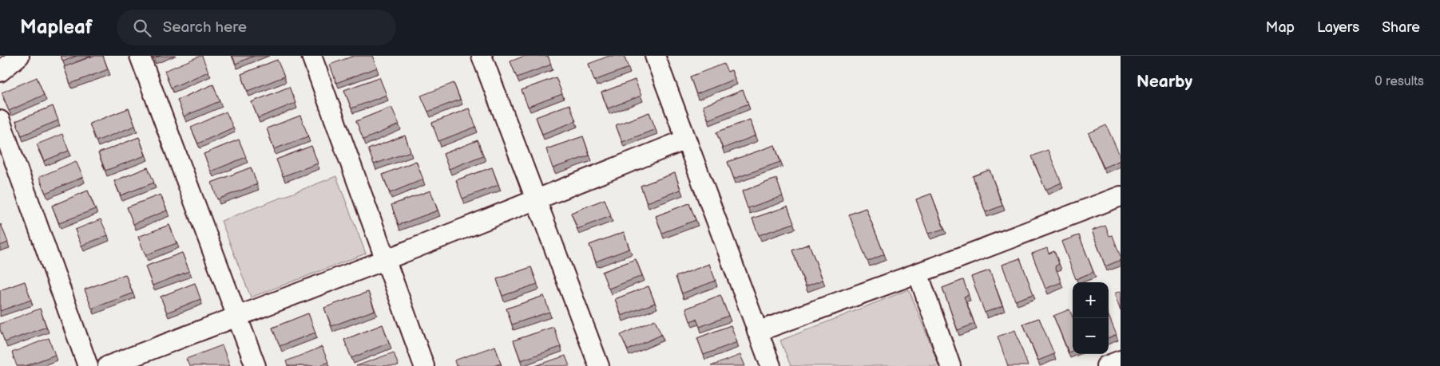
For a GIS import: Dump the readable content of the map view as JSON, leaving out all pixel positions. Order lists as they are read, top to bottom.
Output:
{
  "page": {
    "header": "Mapleaf",
    "search": "Search here",
    "nav": ["Map", "Layers", "Share"],
    "heading": ["Nearby", "0 results"],
    "map_buttons": ["+", "−"]
  }
}
